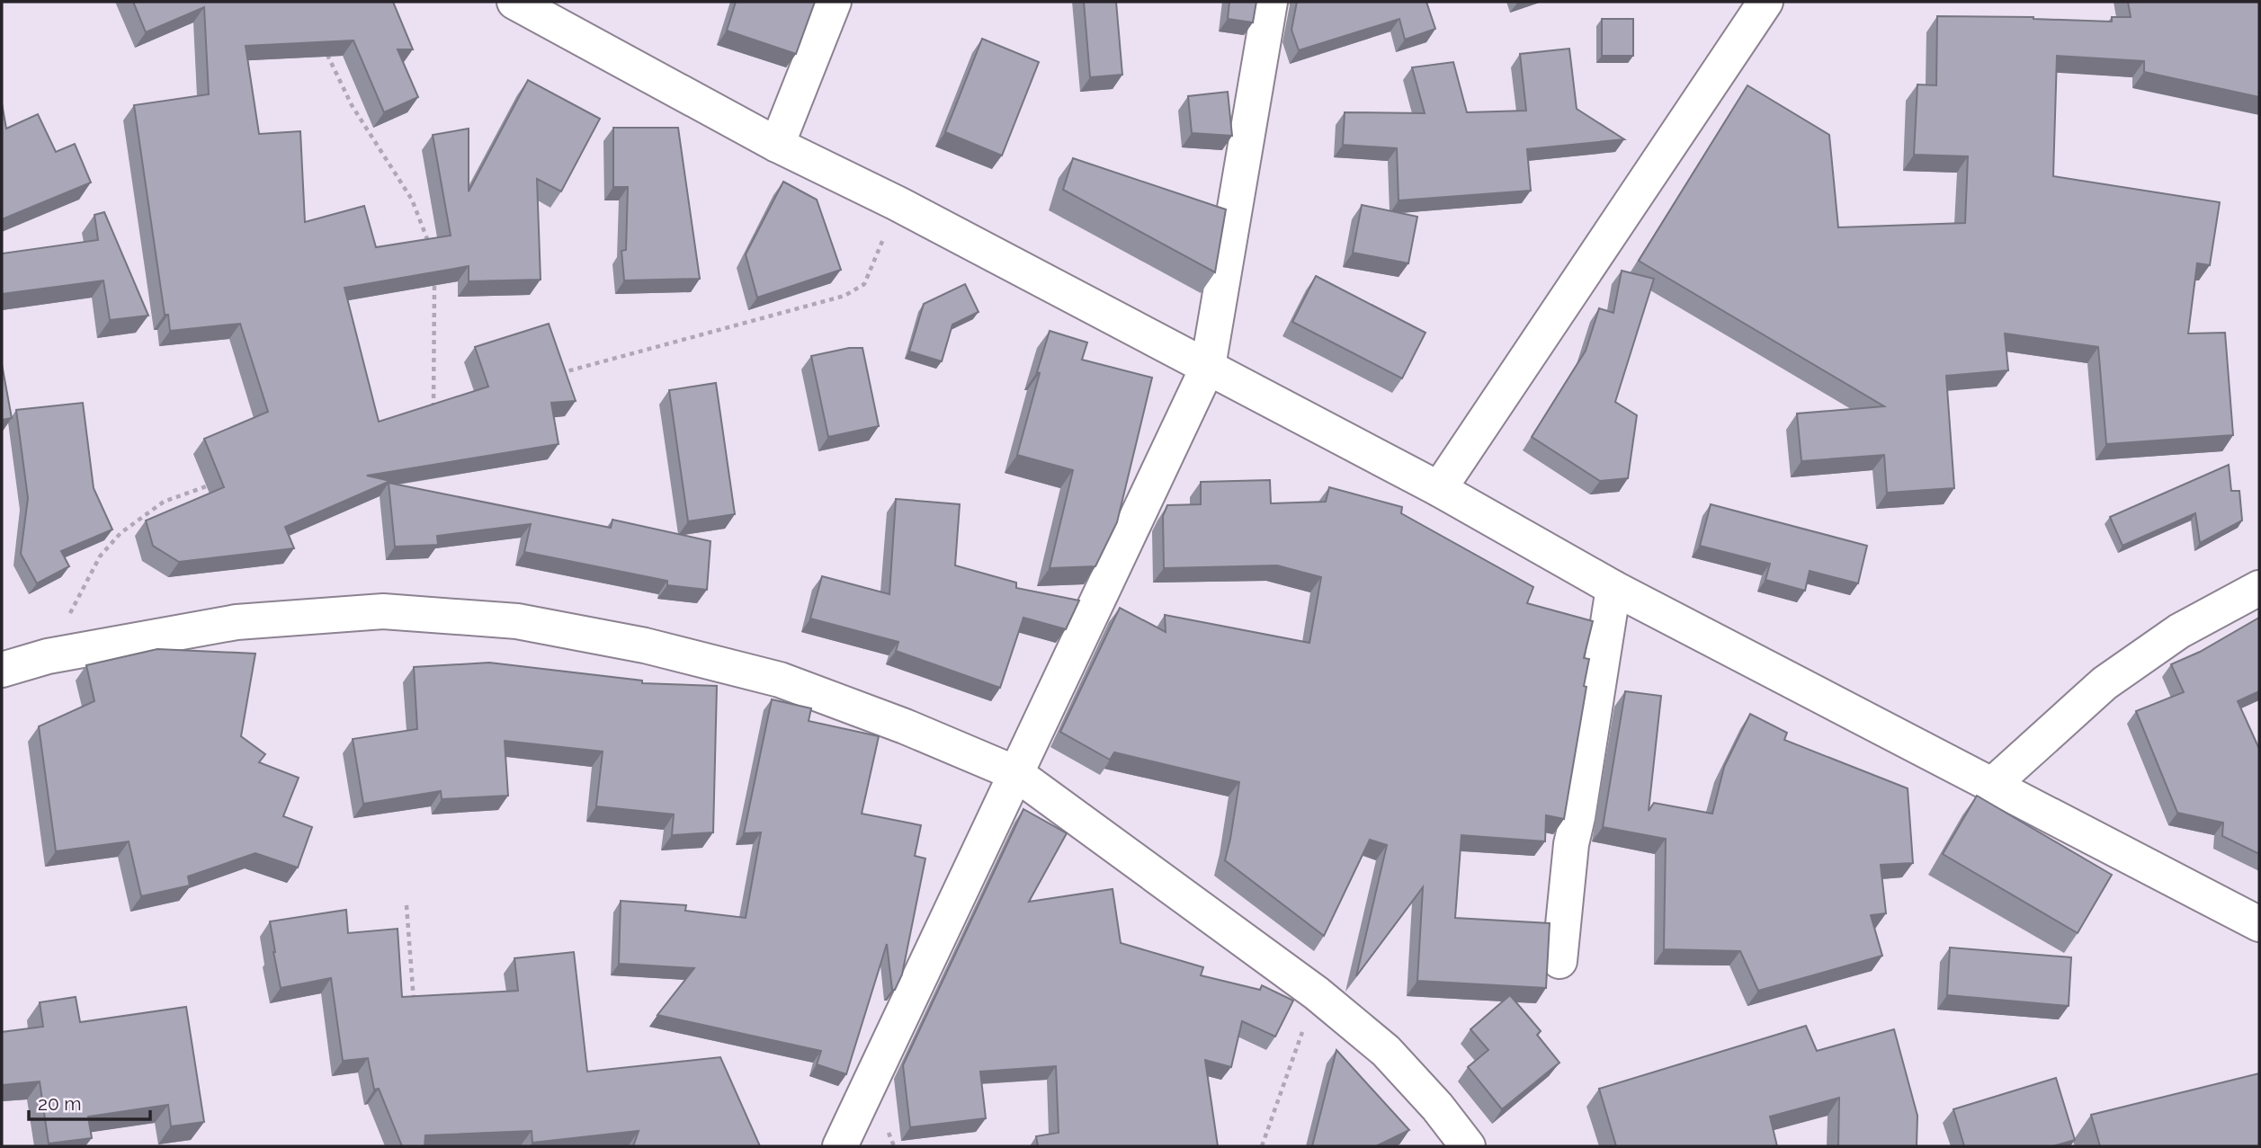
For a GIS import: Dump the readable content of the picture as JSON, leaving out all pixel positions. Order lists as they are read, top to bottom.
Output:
{
  "scale_bar": "20 m"
}
